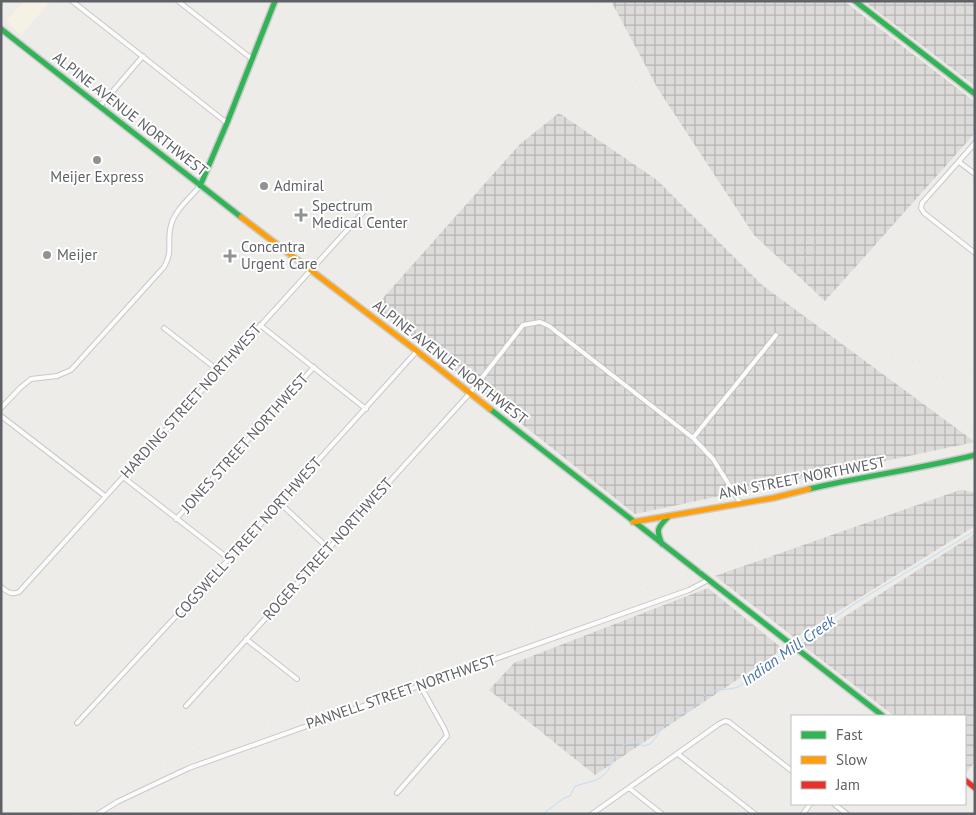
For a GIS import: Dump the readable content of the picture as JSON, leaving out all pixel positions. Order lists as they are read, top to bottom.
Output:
{
  "streets": {
    "main road": ["ALPINE AVENUE NORTHWEST", "ANN STREET NORTHWEST"],
    "street": [
      "HARDING STREET NORTHWEST",
      "JONES STREET NORTHWEST",
      "COGSWELL STREET NORTHWEST",
      "ROGER STREET NORTHWEST",
      "PANNELL STREET NORTHWEST"
    ]
  },
  "crossings": [
    ["ALPINE AVENUE NORTHWEST", "HARDING STREET NORTHWEST"],
    ["ALPINE AVENUE NORTHWEST", "ANN STREET NORTHWEST"],
    ["ALPINE AVENUE NORTHWEST", "COGSWELL STREET NORTHWEST"],
    ["ALPINE AVENUE NORTHWEST", "ROGER STREET NORTHWEST"],
    ["ALPINE AVENUE NORTHWEST", "PANNELL STREET NORTHWEST"]
  ],
  "water": ["Indian Mill Creek"],
  "places": {
    "other": ["Meijer Express", "Admiral", "Meijer"],
    "health": ["Spectrum Medical Center", "Concentra Urgent Care"]
  },
  "legend": ["Fast", "Slow", "Jam"]
}
